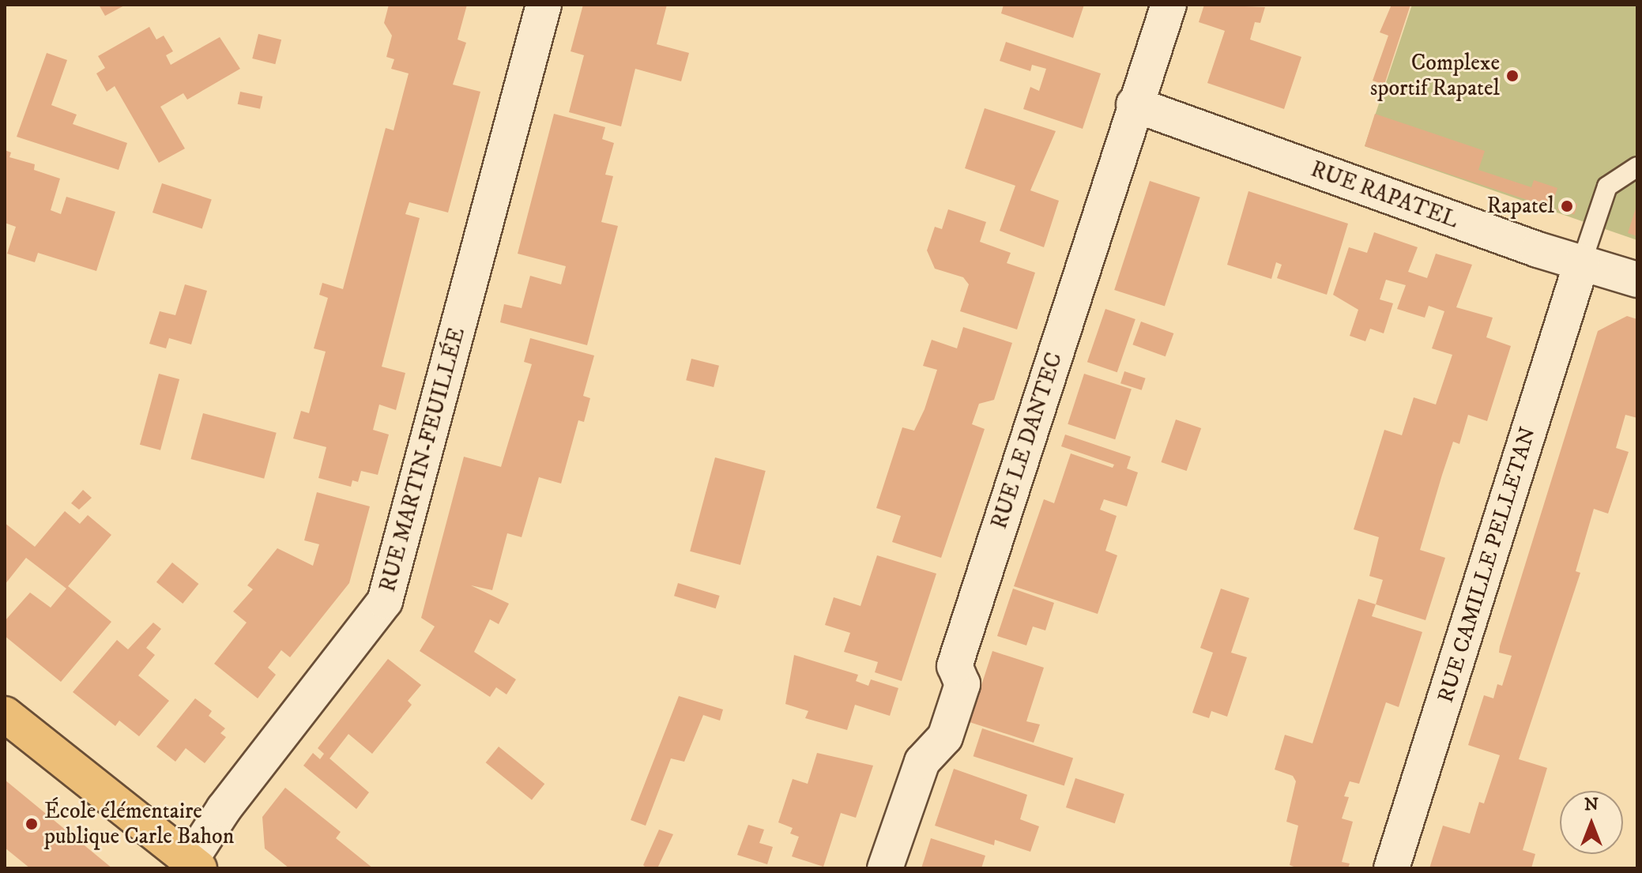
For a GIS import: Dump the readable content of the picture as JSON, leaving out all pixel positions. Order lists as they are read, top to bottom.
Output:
{
  "streets": {
    "street": [
      "RUE RAPATEL",
      "RUE LE DANTEC",
      "RUE MARTIN-FEUILLÉE",
      "RUE CAMILLE PELLETAN"
    ]
  },
  "crossings": [
    ["RUE RAPATEL", "RUE LE DANTEC"],
    ["RUE RAPATEL", "RUE CAMILLE PELLETAN"]
  ],
  "places": ["Complexe sportif Rapatel", "Rapatel", "École élémentaire publique Carle Bahon"],
  "north": "top"
}
